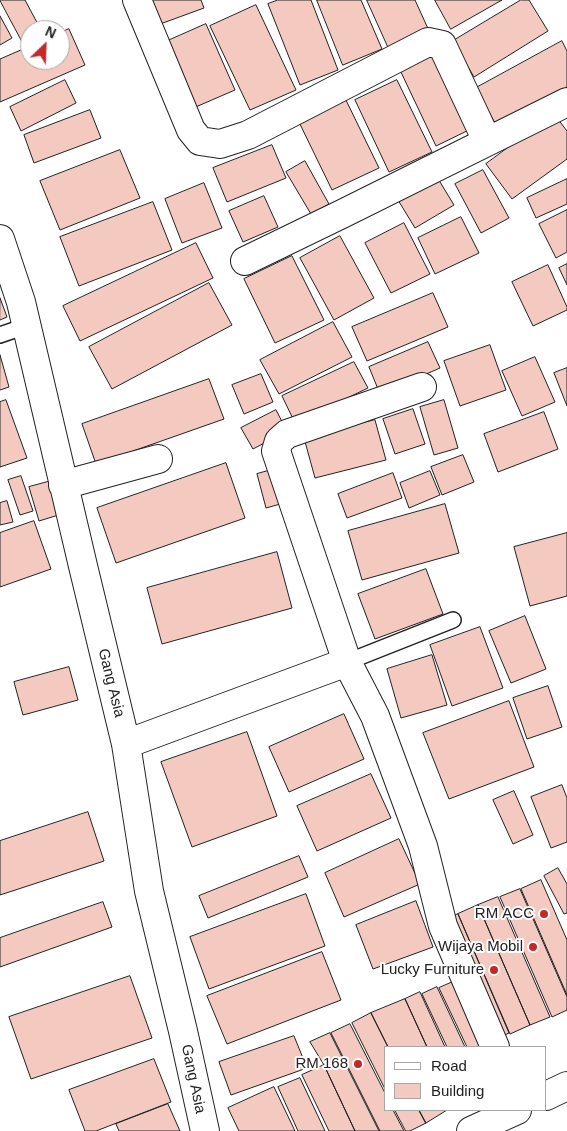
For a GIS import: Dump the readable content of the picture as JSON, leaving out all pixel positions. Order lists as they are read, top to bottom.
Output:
{
  "streets": {
    "street": ["Gang Asia"]
  },
  "places": [
    "RM ACC",
    "Wijaya Mobil",
    "Lucky Furniture",
    "RM 168"
  ],
  "legend": ["Road", "Building"],
  "north": "top right"
}
